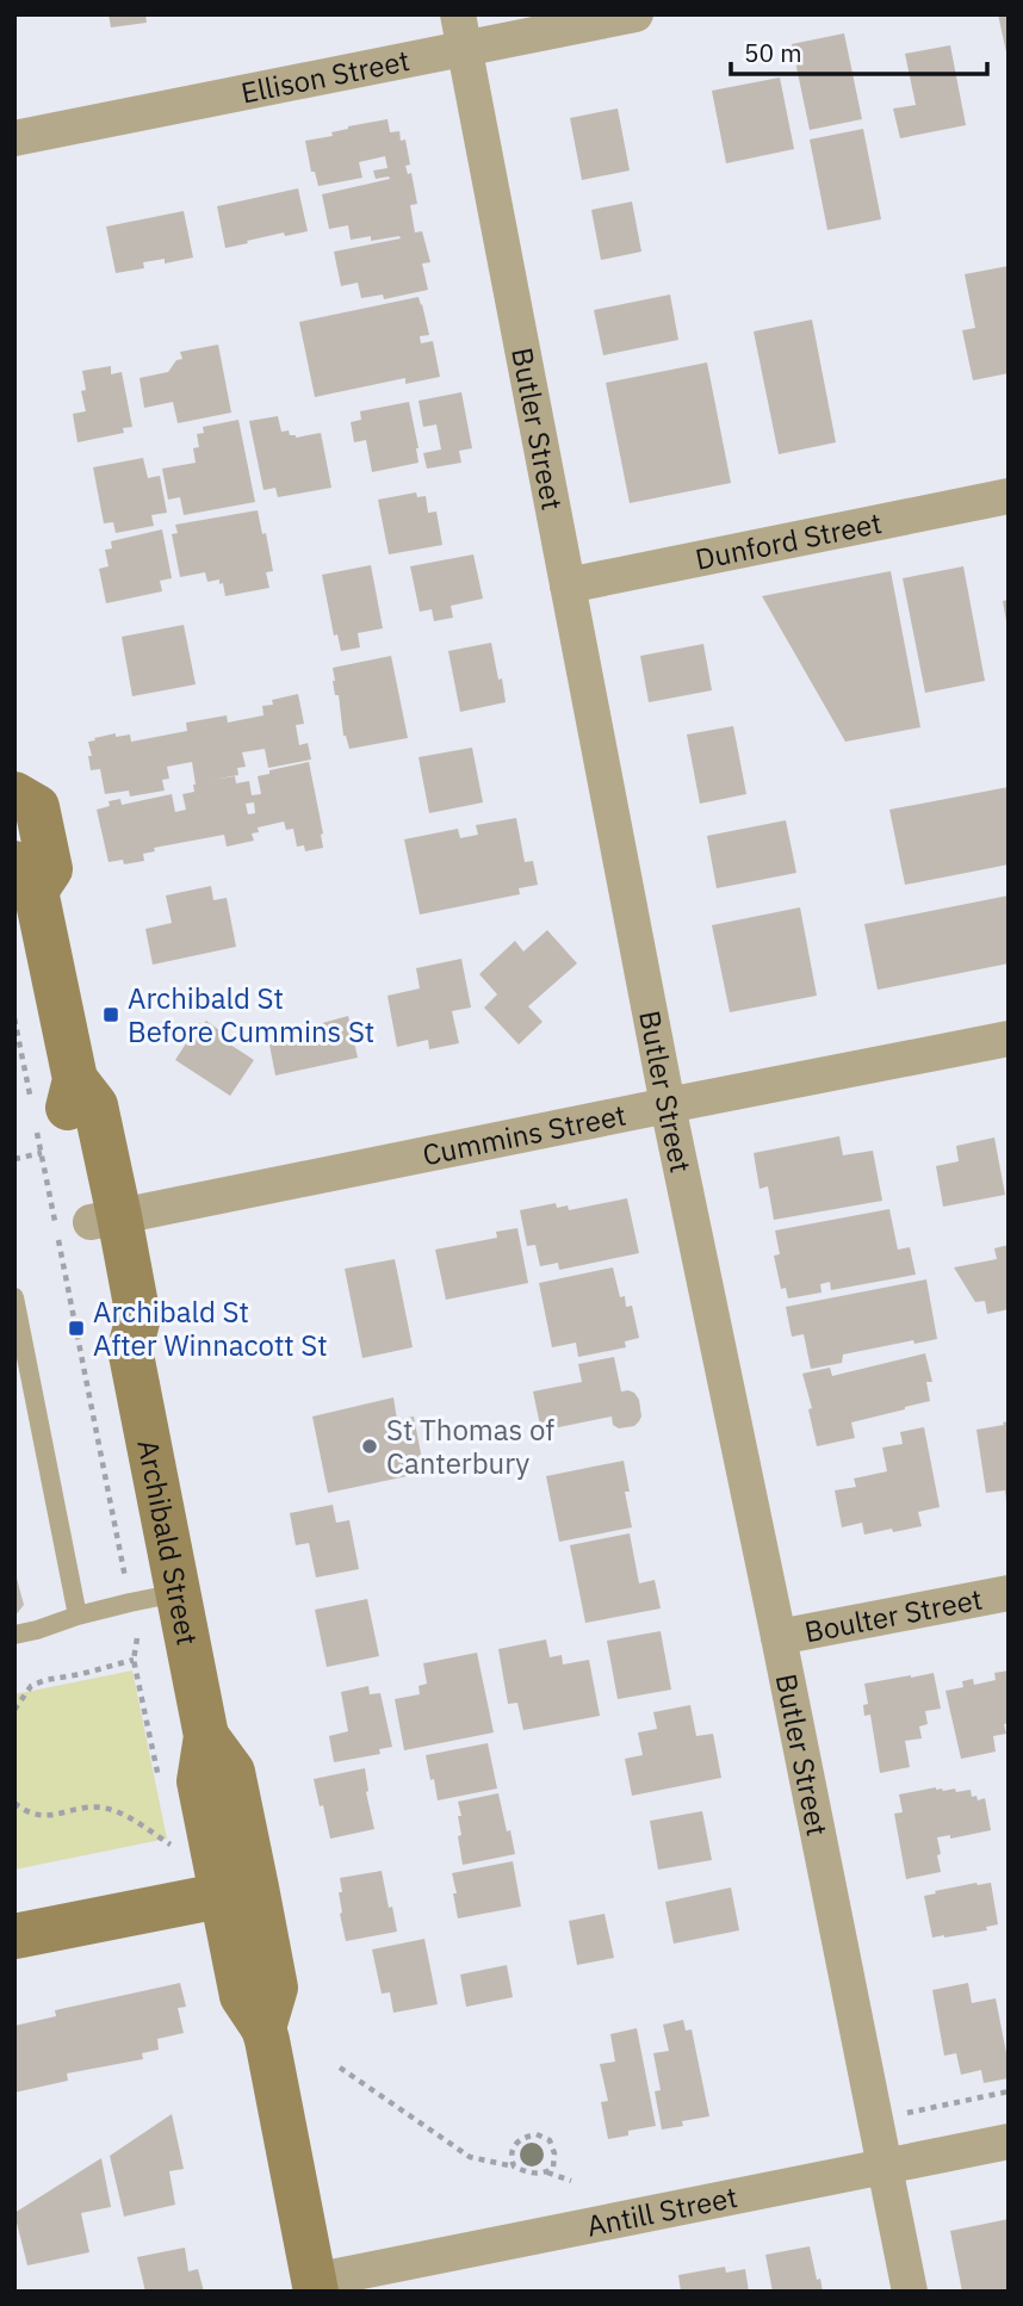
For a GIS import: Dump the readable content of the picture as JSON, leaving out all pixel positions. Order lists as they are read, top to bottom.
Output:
{
  "streets": {
    "street": [
      "Ellison Street",
      "Butler Street",
      "Dunford Street",
      "Cummins Street",
      "Archibald Street",
      "Boulter Street",
      "Antill Street"
    ]
  },
  "crossings": [
    ["Ellison Street", "Butler Street"],
    ["Butler Street", "Dunford Street"],
    ["Butler Street", "Cummins Street"],
    ["Butler Street", "Boulter Street"],
    ["Butler Street", "Antill Street"],
    ["Cummins Street", "Archibald Street"],
    ["Archibald Street", "Antill Street"]
  ],
  "places": {
    "transit": ["Archibald St Before Cummins St", "Archibald St After Winnacott St"],
    "other": ["St Thomas of Canterbury"]
  },
  "scale_bar": "50 m"
}
